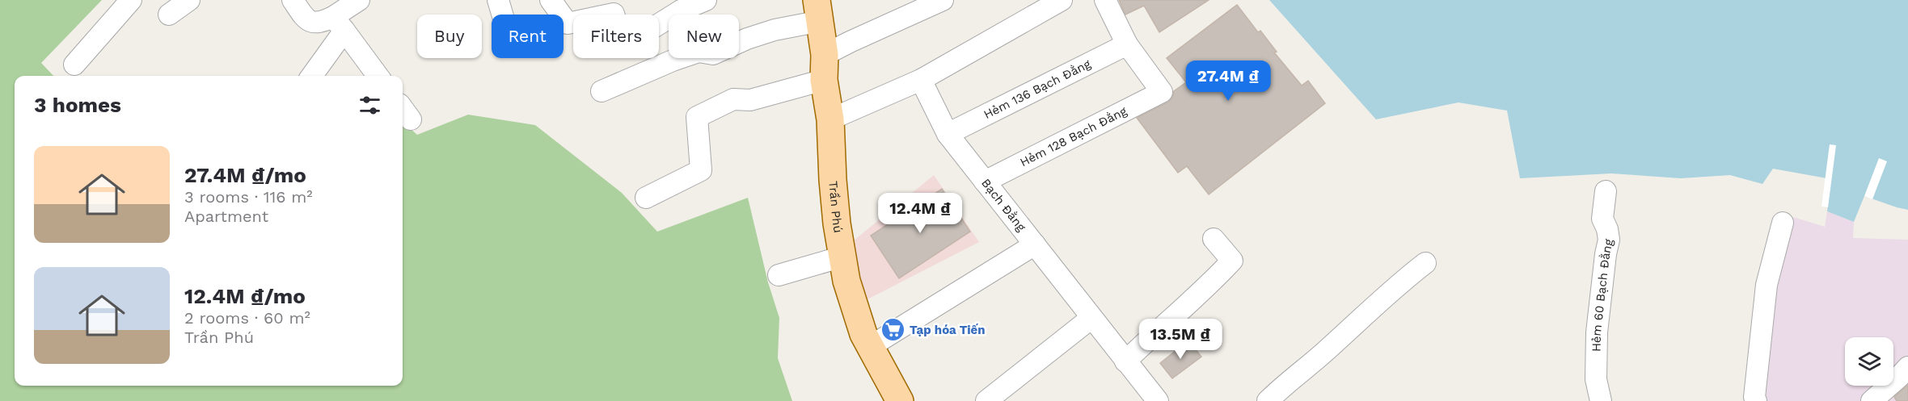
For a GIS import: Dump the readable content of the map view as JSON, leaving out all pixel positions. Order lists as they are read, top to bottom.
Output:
{
  "streets": {
    "main road": ["Trần Phú"],
    "street": [
      "Hẻm 136 Bạch Đằng",
      "Hẻm 128 Bạch Đằng",
      "Bạch Đằng",
      "Hẻm 60 Bạch Đằng"
    ]
  },
  "crossings": [
    ["Hẻm 136 Bạch Đằng", "Hẻm 128 Bạch Đằng"],
    ["Hẻm 136 Bạch Đằng", "Bạch Đằng"],
    ["Hẻm 128 Bạch Đằng", "Bạch Đằng"]
  ],
  "places": {
    "supermarket": ["Tạp hóa Tiến"]
  },
  "page": {
    "chip": [
      "Buy",
      "Rent",
      "Filters",
      "New"
    ],
    "price": ["27.4M ₫", "12.4M ₫", "13.5M ₫"],
    "heading": "3 homes",
    "list": [
      {
        "name": "27.4M ₫/mo",
        "note": "3 rooms · 116 m² · Apartment"
      },
      {
        "name": "12.4M ₫/mo",
        "note": "2 rooms · 60 m² · Trần Phú"
      }
    ]
  }
}
